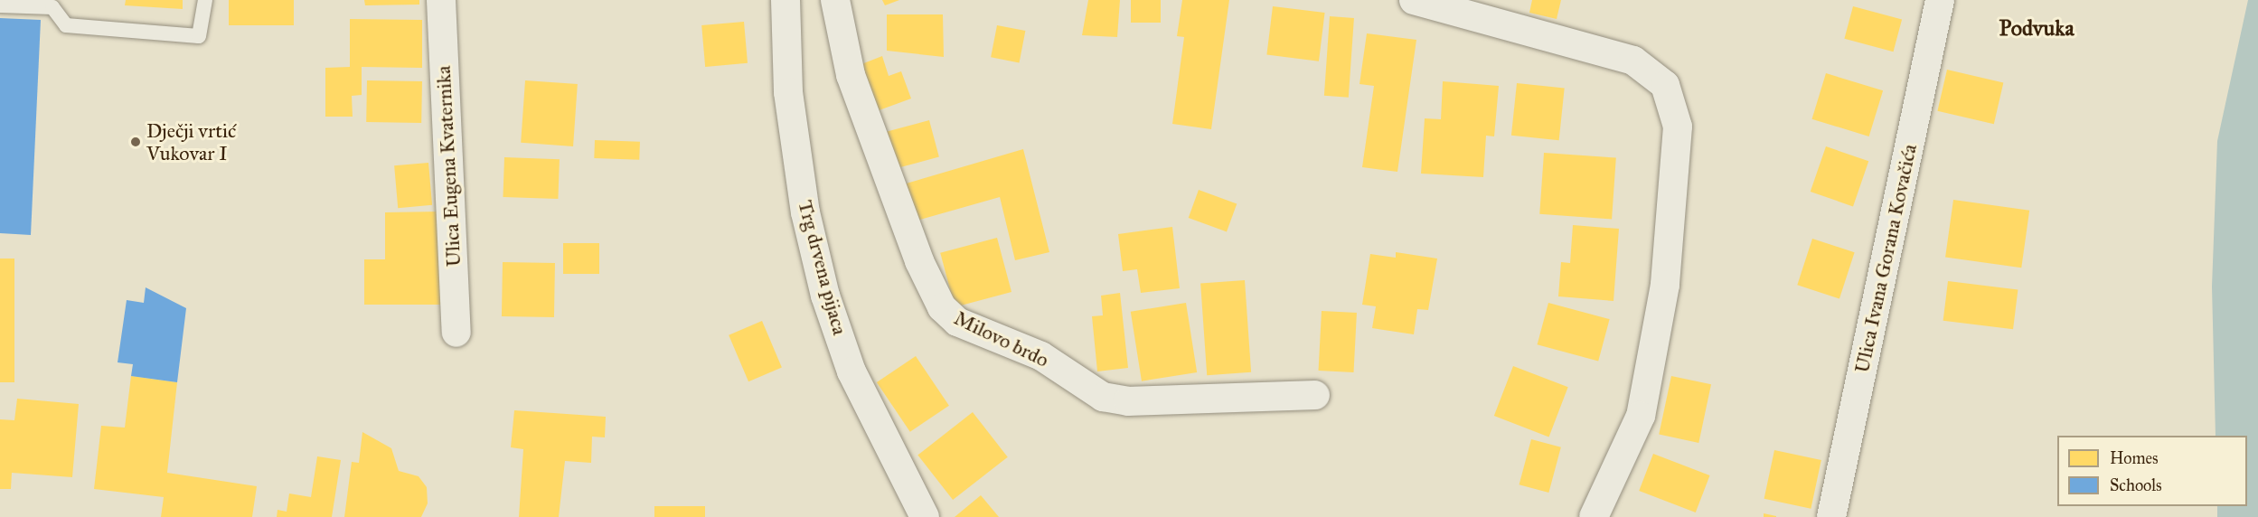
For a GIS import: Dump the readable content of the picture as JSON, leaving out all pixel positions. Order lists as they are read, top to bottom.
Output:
{
  "streets": {
    "street": [
      "Ulica Eugena Kvaternika",
      "Ulica Ivana Gorana Kovačića",
      "Trg drvena pijaca",
      "Milovo brdo"
    ]
  },
  "districts": ["Podvuka"],
  "places": ["Dječji vrtić Vukovar I"],
  "legend": ["Homes", "Schools"]
}
